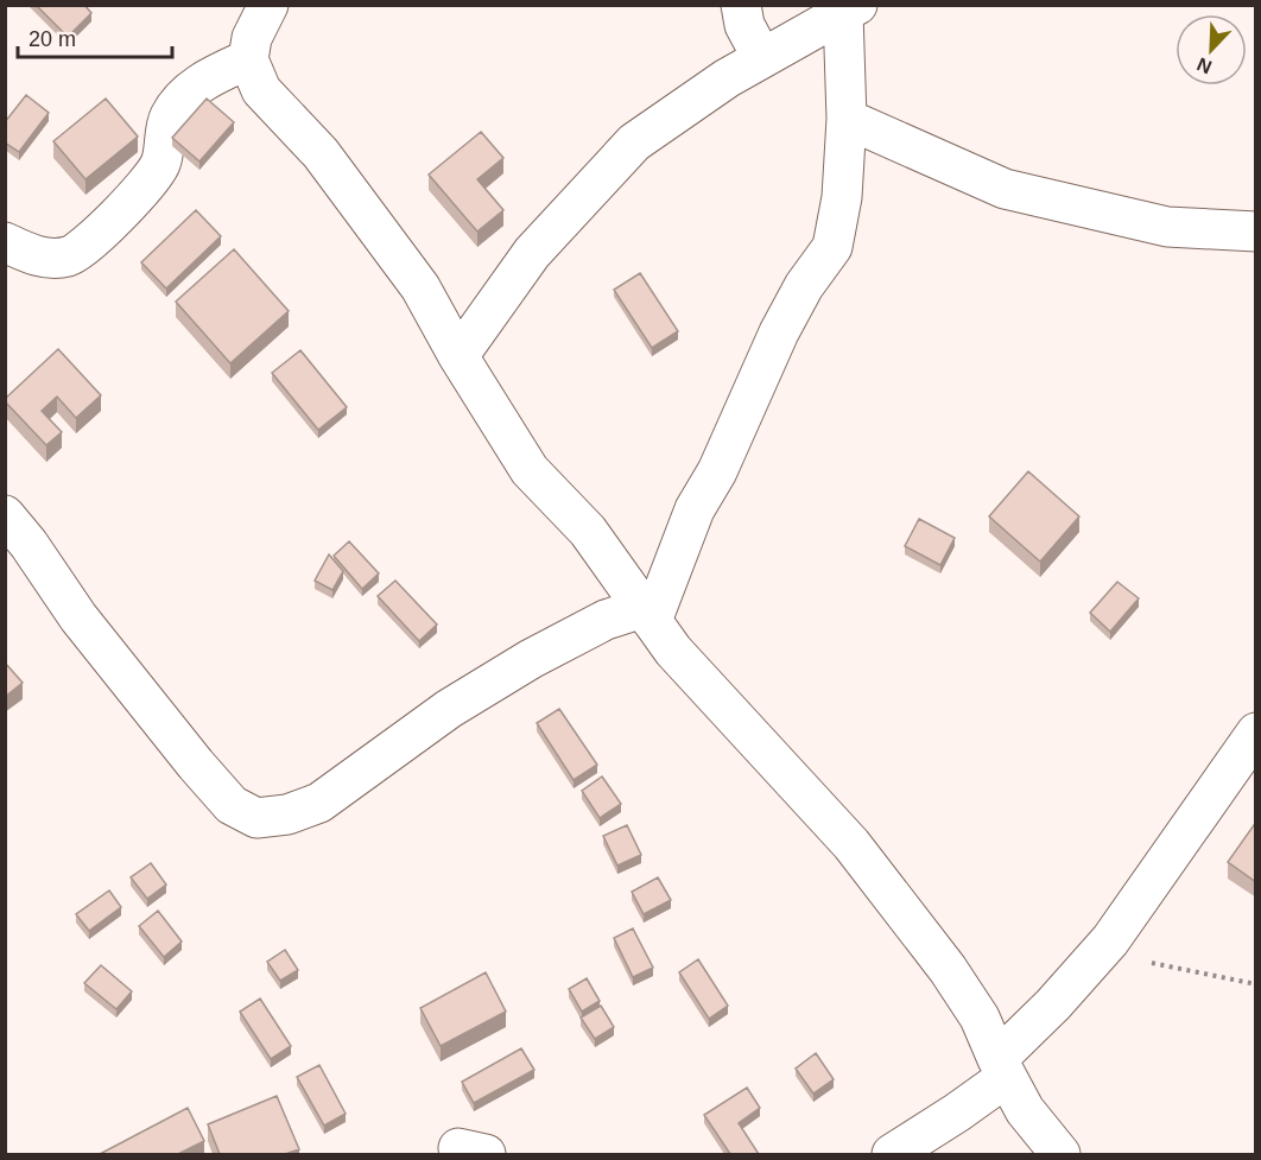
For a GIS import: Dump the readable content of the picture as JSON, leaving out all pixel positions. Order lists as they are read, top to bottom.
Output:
{
  "scale_bar": "20 m",
  "north": "bottom left"
}
